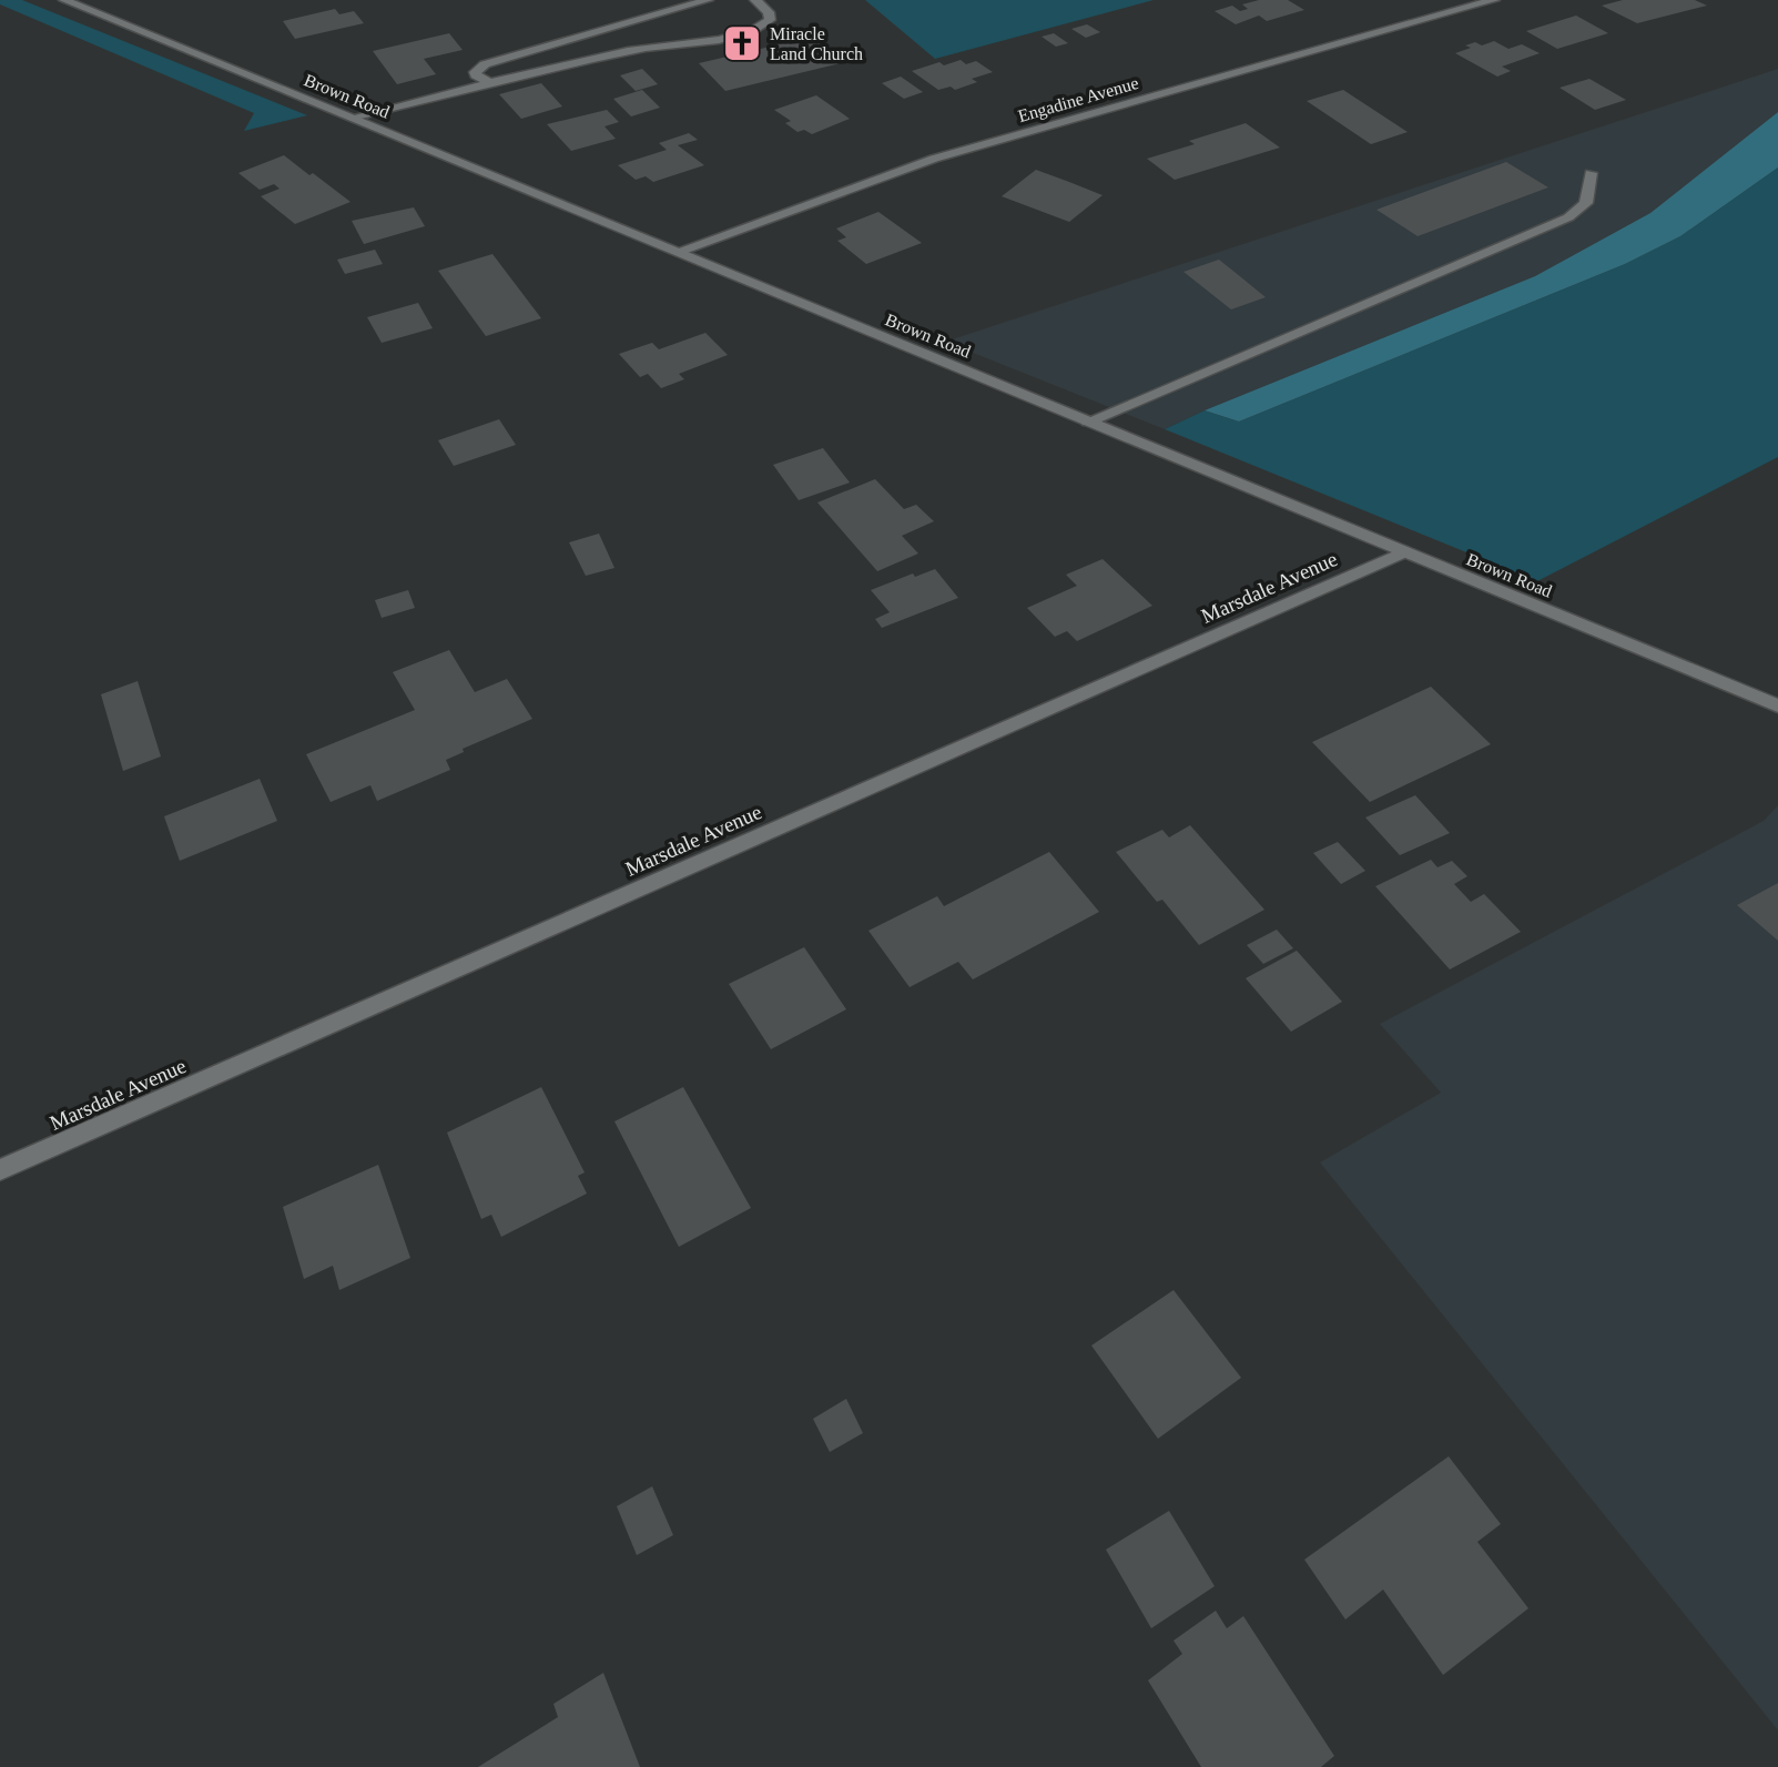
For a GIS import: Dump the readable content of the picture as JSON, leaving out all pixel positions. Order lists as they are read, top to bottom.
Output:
{
  "streets": {
    "street": ["Brown Road", "Engadine Avenue", "Marsdale Avenue"]
  },
  "crossings": [
    ["Brown Road", "Engadine Avenue"],
    ["Brown Road", "Marsdale Avenue"]
  ],
  "places": {
    "church": ["Miracle Land Church"]
  }
}
